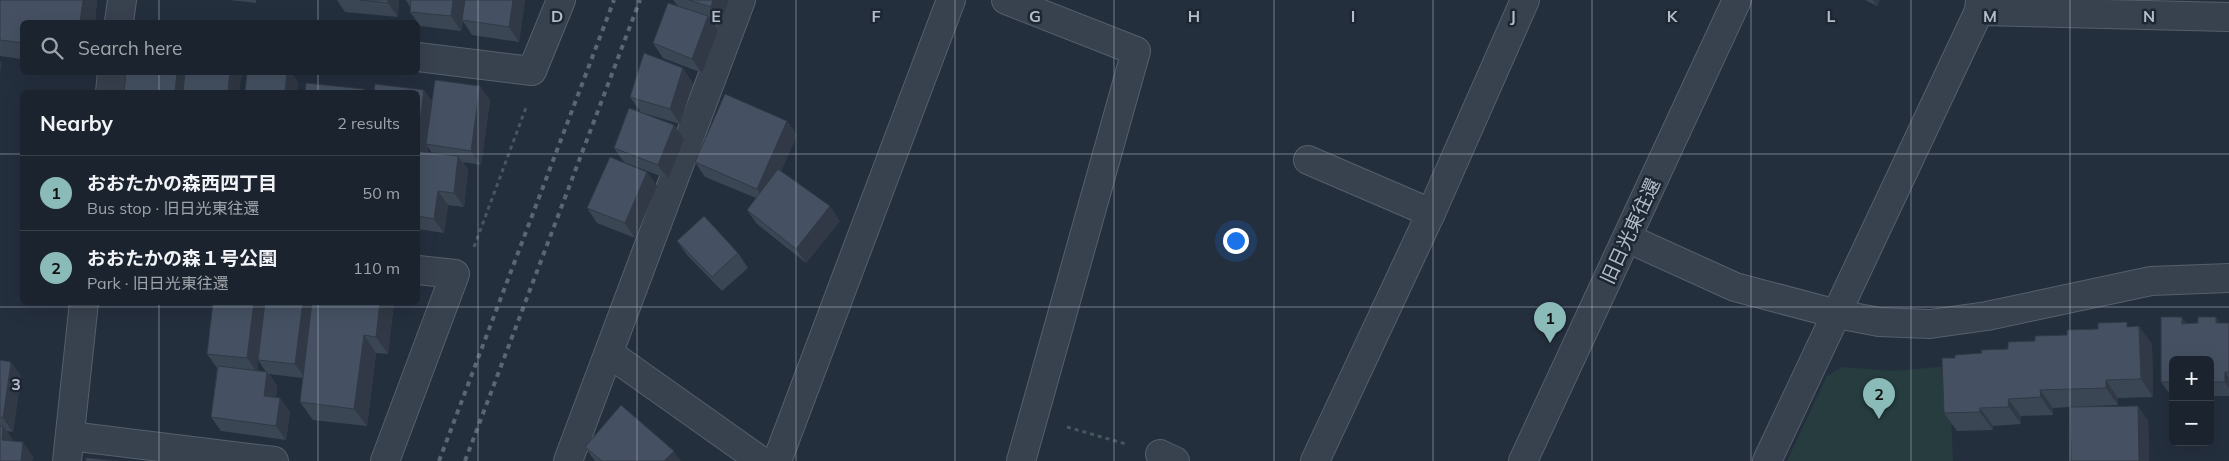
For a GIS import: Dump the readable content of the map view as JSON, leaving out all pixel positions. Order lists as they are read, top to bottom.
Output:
{
  "streets": {
    "street": ["旧日光東往還"]
  },
  "page": {
    "search": "Search here",
    "heading": ["Nearby", "2 results"],
    "list": [
      {
        "mark": "1",
        "name": "おおたかの森西四丁目",
        "note": "Bus stop · 旧日光東往還",
        "value": "50 m"
      },
      {
        "mark": "2",
        "name": "おおたかの森１号公園",
        "note": "Park · 旧日光東往還",
        "value": "110 m"
      }
    ],
    "pins": ["1", "2"],
    "map_buttons": ["+", "−"]
  },
  "grid": {
    "columns": [
      "D",
      "E",
      "F",
      "G",
      "H",
      "I",
      "J",
      "K",
      "L",
      "M",
      "N"
    ],
    "rows": ["3"]
  }
}
